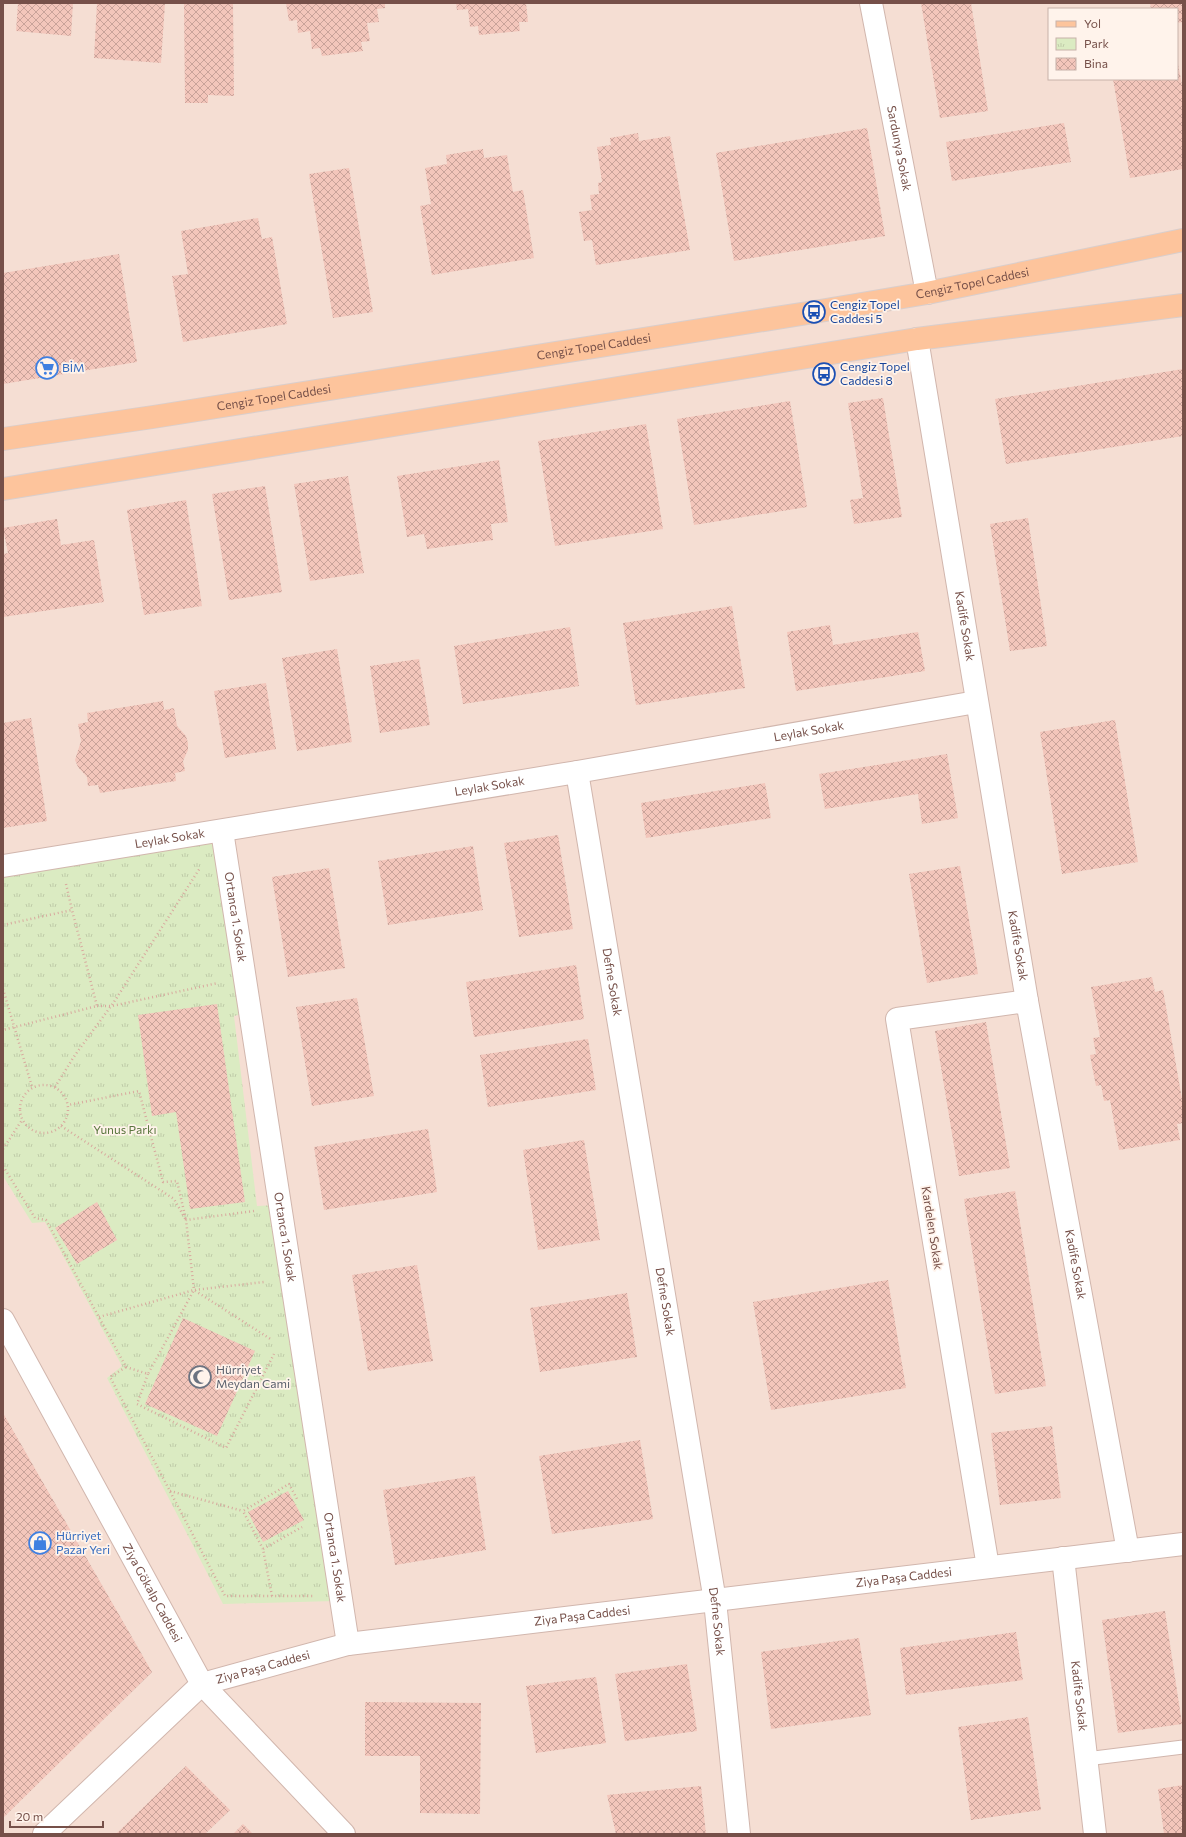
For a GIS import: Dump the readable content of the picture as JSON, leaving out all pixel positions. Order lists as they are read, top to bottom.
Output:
{
  "streets": {
    "main road": ["Cengiz Topel Caddesi"],
    "street": [
      "Sardunya Sokak",
      "Kadife Sokak",
      "Leylak Sokak",
      "Ortanca 1. Sokak",
      "Defne Sokak",
      "Kardelen Sokak",
      "Ziya Paşa Caddesi",
      "Ziya Gökalp Caddesi"
    ]
  },
  "crossings": [
    ["Sardunya Sokak", "Cengiz Topel Caddesi"],
    ["Kadife Sokak", "Leylak Sokak"],
    ["Kadife Sokak", "Kardelen Sokak"],
    ["Kadife Sokak", "Ziya Paşa Caddesi"],
    ["Leylak Sokak", "Ortanca 1. Sokak"],
    ["Leylak Sokak", "Defne Sokak"],
    ["Ortanca 1. Sokak", "Ziya Paşa Caddesi"],
    ["Defne Sokak", "Ziya Paşa Caddesi"],
    ["Kardelen Sokak", "Ziya Paşa Caddesi"],
    ["Ziya Paşa Caddesi", "Ziya Gökalp Caddesi"]
  ],
  "parks": ["Yunus Parkı"],
  "places": {
    "bus stop": ["Cengiz Topel Caddesi 5", "Cengiz Topel Caddesi 8"],
    "supermarket": ["BİM"],
    "mosque": ["Hürriyet Meydan Cami"],
    "shop": ["Hürriyet Pazar Yeri"]
  },
  "legend": ["Yol", "Park", "Bina"],
  "scale_bar": "20 m"
}
